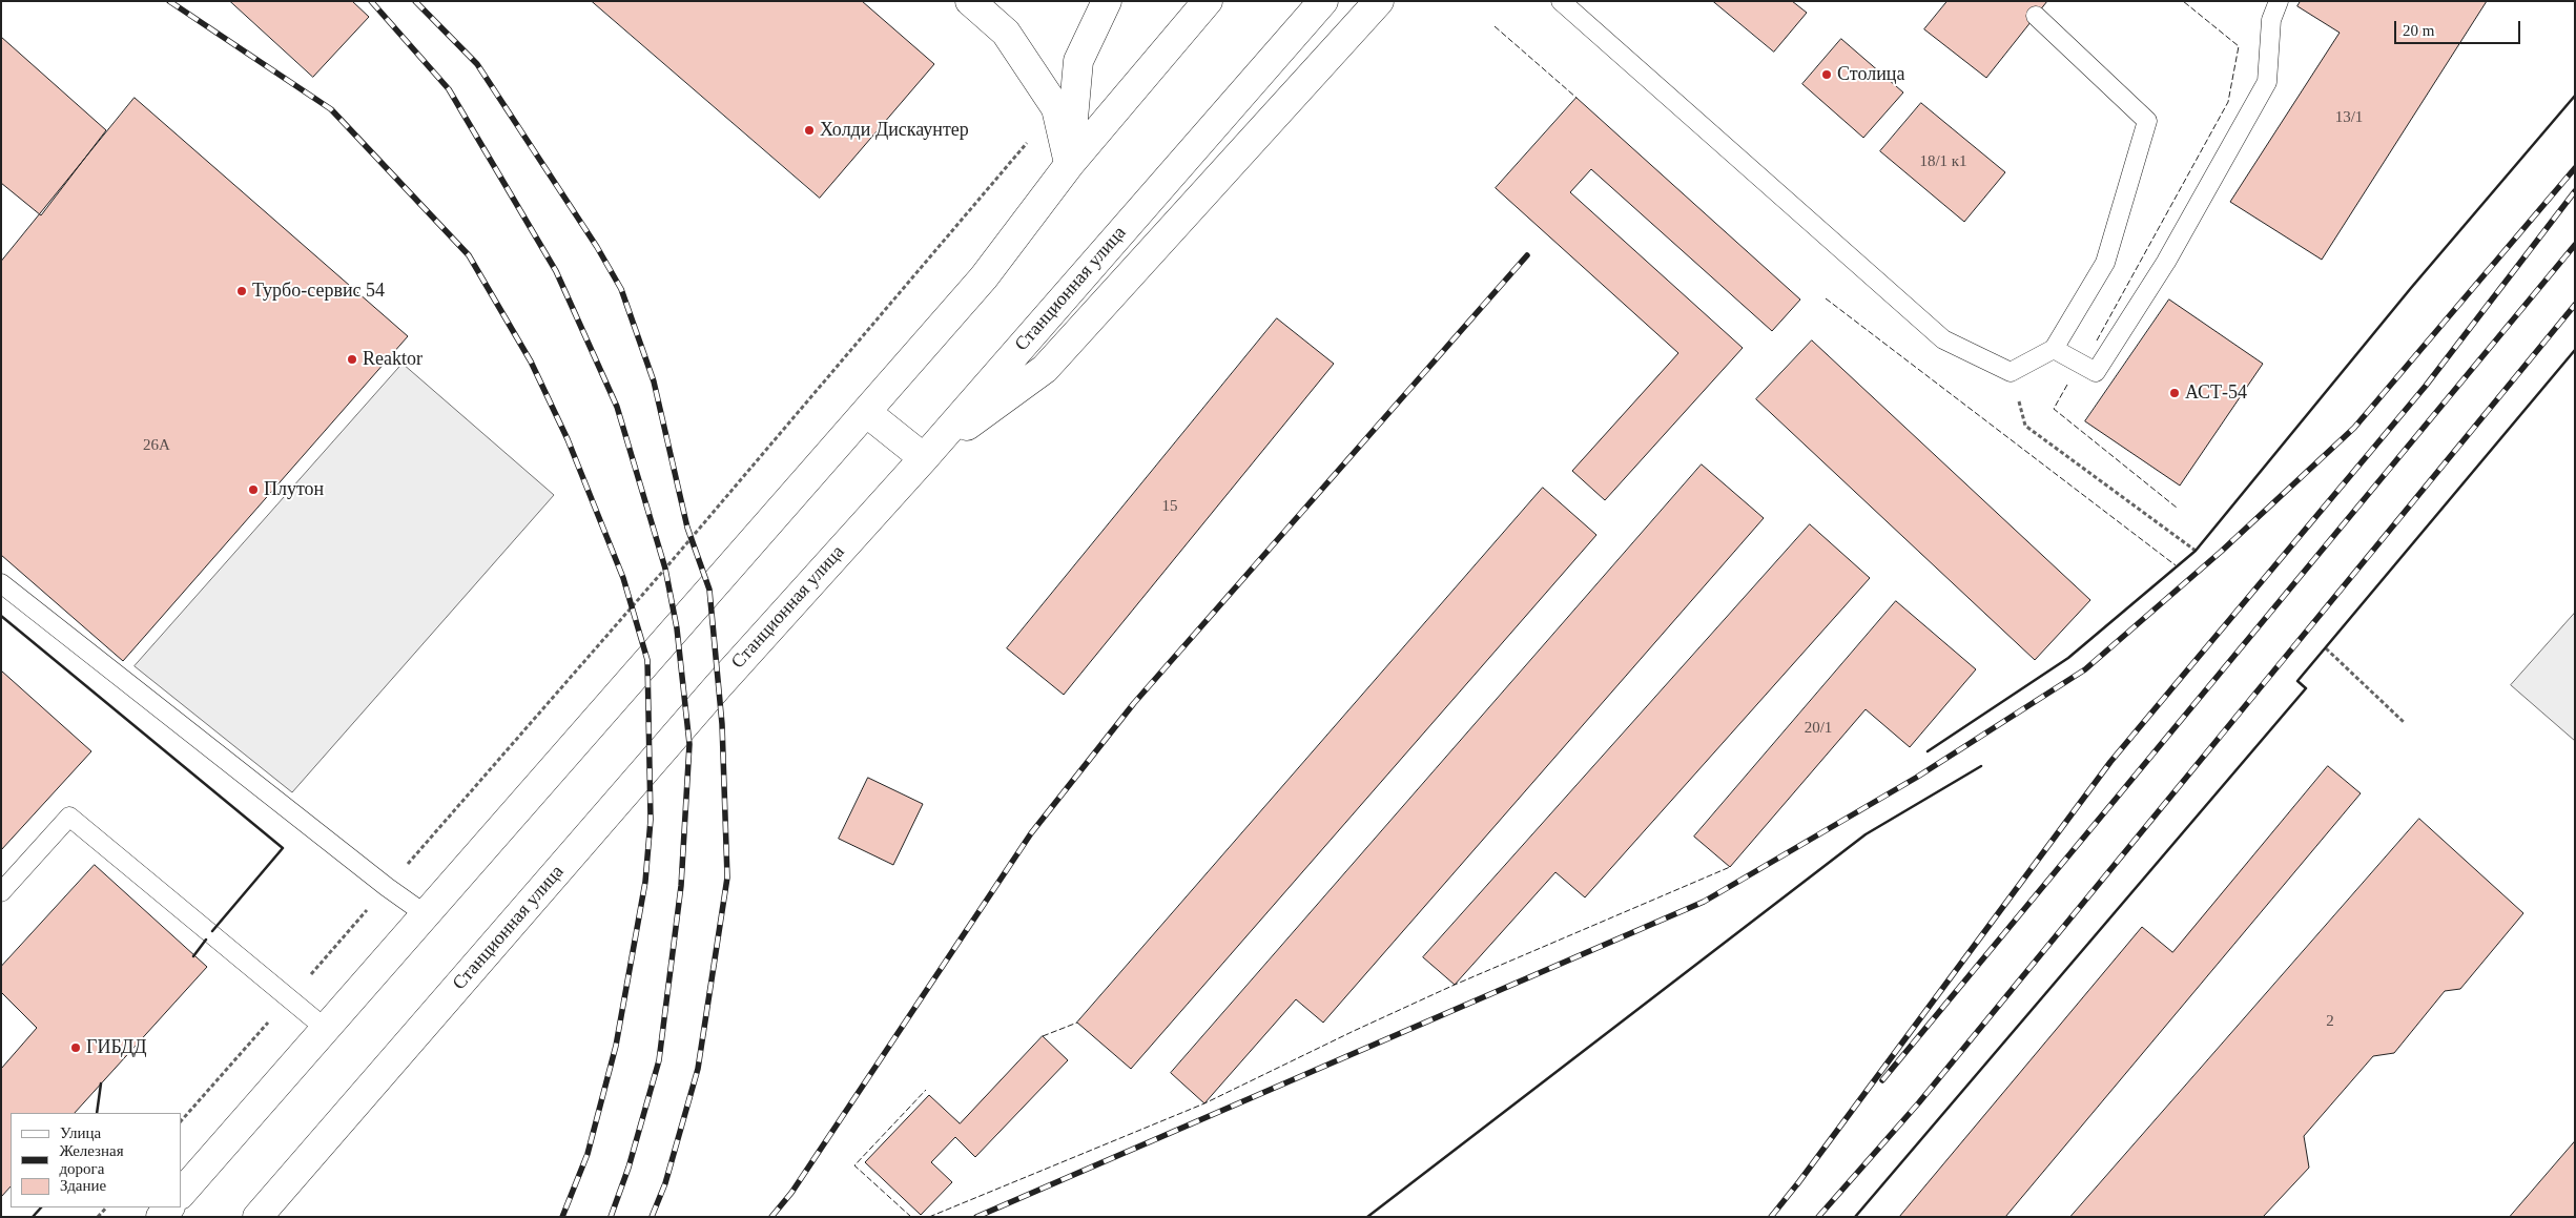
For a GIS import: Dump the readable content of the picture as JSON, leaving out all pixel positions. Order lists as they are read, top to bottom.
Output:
{
  "streets": {
    "main road": ["Станционная улица"]
  },
  "places": [
    "Столица",
    "Холди Дискаунтер",
    "Турбо-сервис 54",
    "Reaktor",
    "АСТ-54",
    "Плутон",
    "ГИБДД"
  ],
  "house_numbers": [
    "13/1",
    "18/1 к1",
    "26А",
    "15",
    "20/1",
    "2"
  ],
  "legend": ["Улица", "Железная дорога", "Здание"],
  "scale_bar": "20 m"
}
